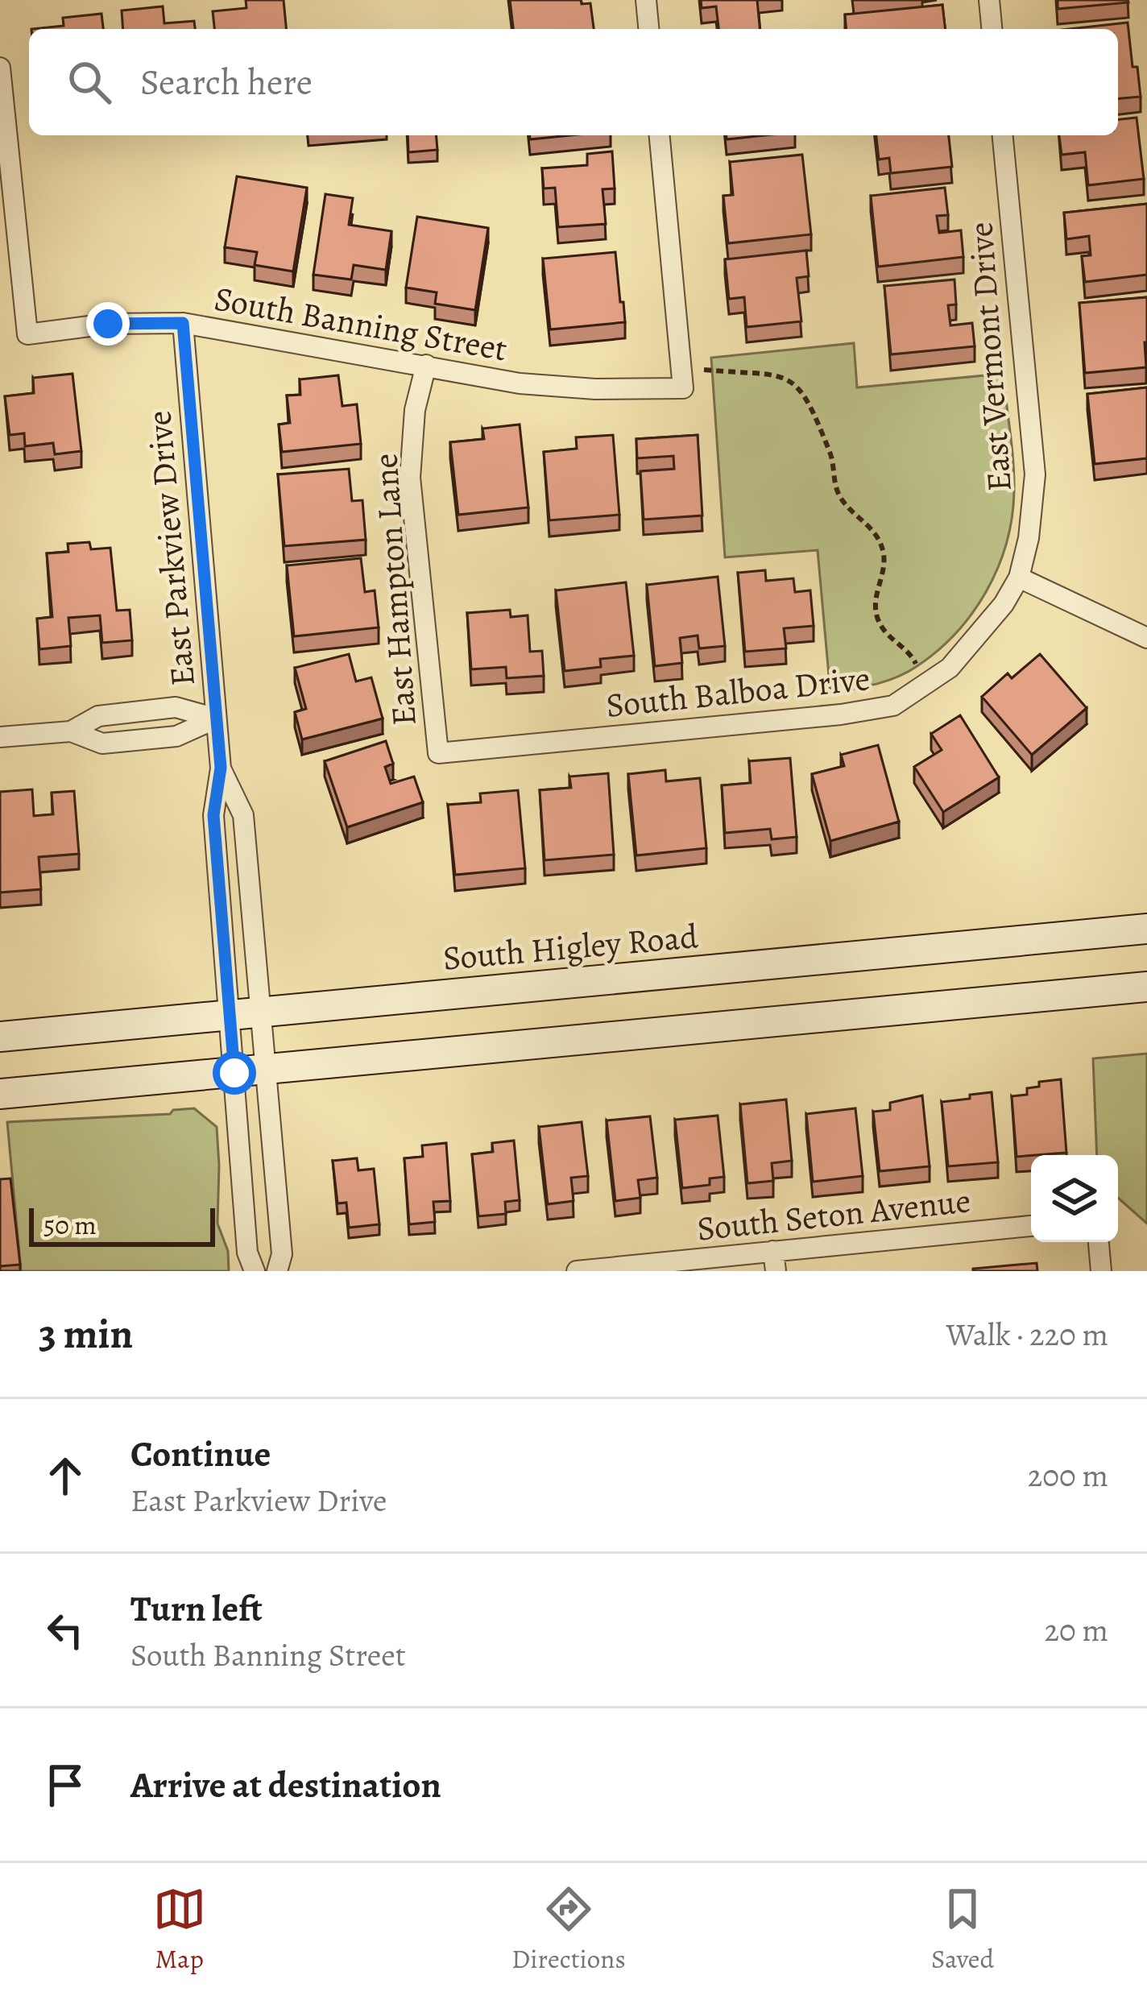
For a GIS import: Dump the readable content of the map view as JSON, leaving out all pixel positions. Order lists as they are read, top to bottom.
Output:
{
  "streets": {
    "main road": ["South Higley Road"],
    "street": [
      "South Banning Street",
      "East Vermont Drive",
      "East Parkview Drive",
      "East Hampton Lane",
      "South Balboa Drive",
      "South Seton Avenue"
    ]
  },
  "crossings": [
    ["South Banning Street", "East Parkview Drive"],
    ["South Banning Street", "East Hampton Lane"],
    ["East Vermont Drive", "South Balboa Drive"],
    ["East Parkview Drive", "South Higley Road"],
    ["East Hampton Lane", "South Balboa Drive"]
  ],
  "scale_bar": "50 m",
  "page": {
    "search": "Search here",
    "scale": "50 m",
    "heading": ["3 min", "Walk · 220 m"],
    "list": [
      ["Continue", "East Parkview Drive", "200 m"],
      ["Turn left", "South Banning Street", "20 m"],
      "Arrive at destination"
    ],
    "nav": ["Map", "Directions", "Saved"]
  }
}
